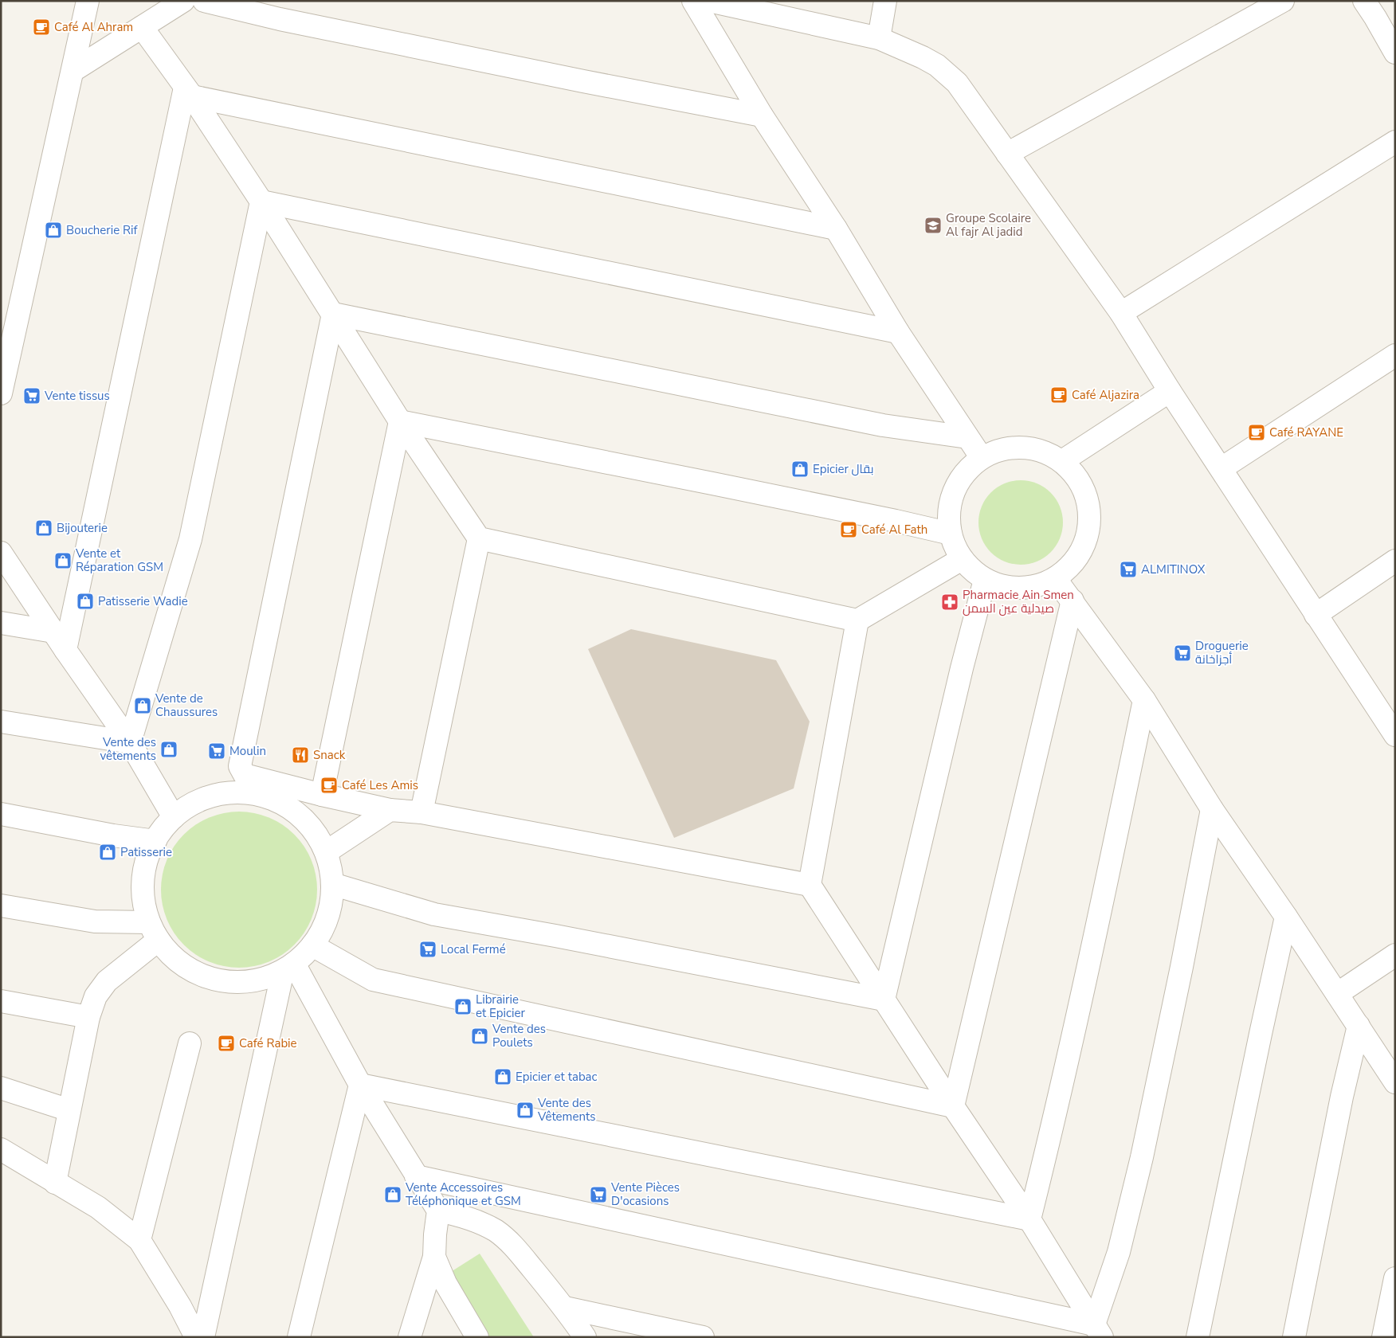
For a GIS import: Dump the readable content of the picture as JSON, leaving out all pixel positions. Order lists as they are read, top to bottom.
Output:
{
  "places": {
    "cafe": [
      "Café Al Ahram",
      "Café Aljazira",
      "Café RAYANE",
      "Café Al Fath",
      "Café Les Amis",
      "Café Rabie"
    ],
    "school or university": ["Groupe Scolaire Al fajr Al jadid"],
    "shop": [
      "Boucherie Rif",
      "Epicier بقال",
      "Bijouterie",
      "Vente et Réparation GSM",
      "Patisserie Wadie",
      "Vente de Chaussures",
      "Vente des vêtements",
      "Patisserie",
      "Librairie et Epicier",
      "Vente des Poulets",
      "Epicier et tabac",
      "Vente des Vêtements",
      "Vente Accessoires Téléphonique et GSM"
    ],
    "supermarket": [
      "Vente tissus",
      "ALMITINOX",
      "Droguerie أجزاخانة",
      "Moulin",
      "Local Fermé",
      "Vente Pièces D'ocasions"
    ],
    "pharmacy": ["Pharmacie Ain Smen صيدلية عين السمن"],
    "restaurant": ["Snack"]
  }
}
